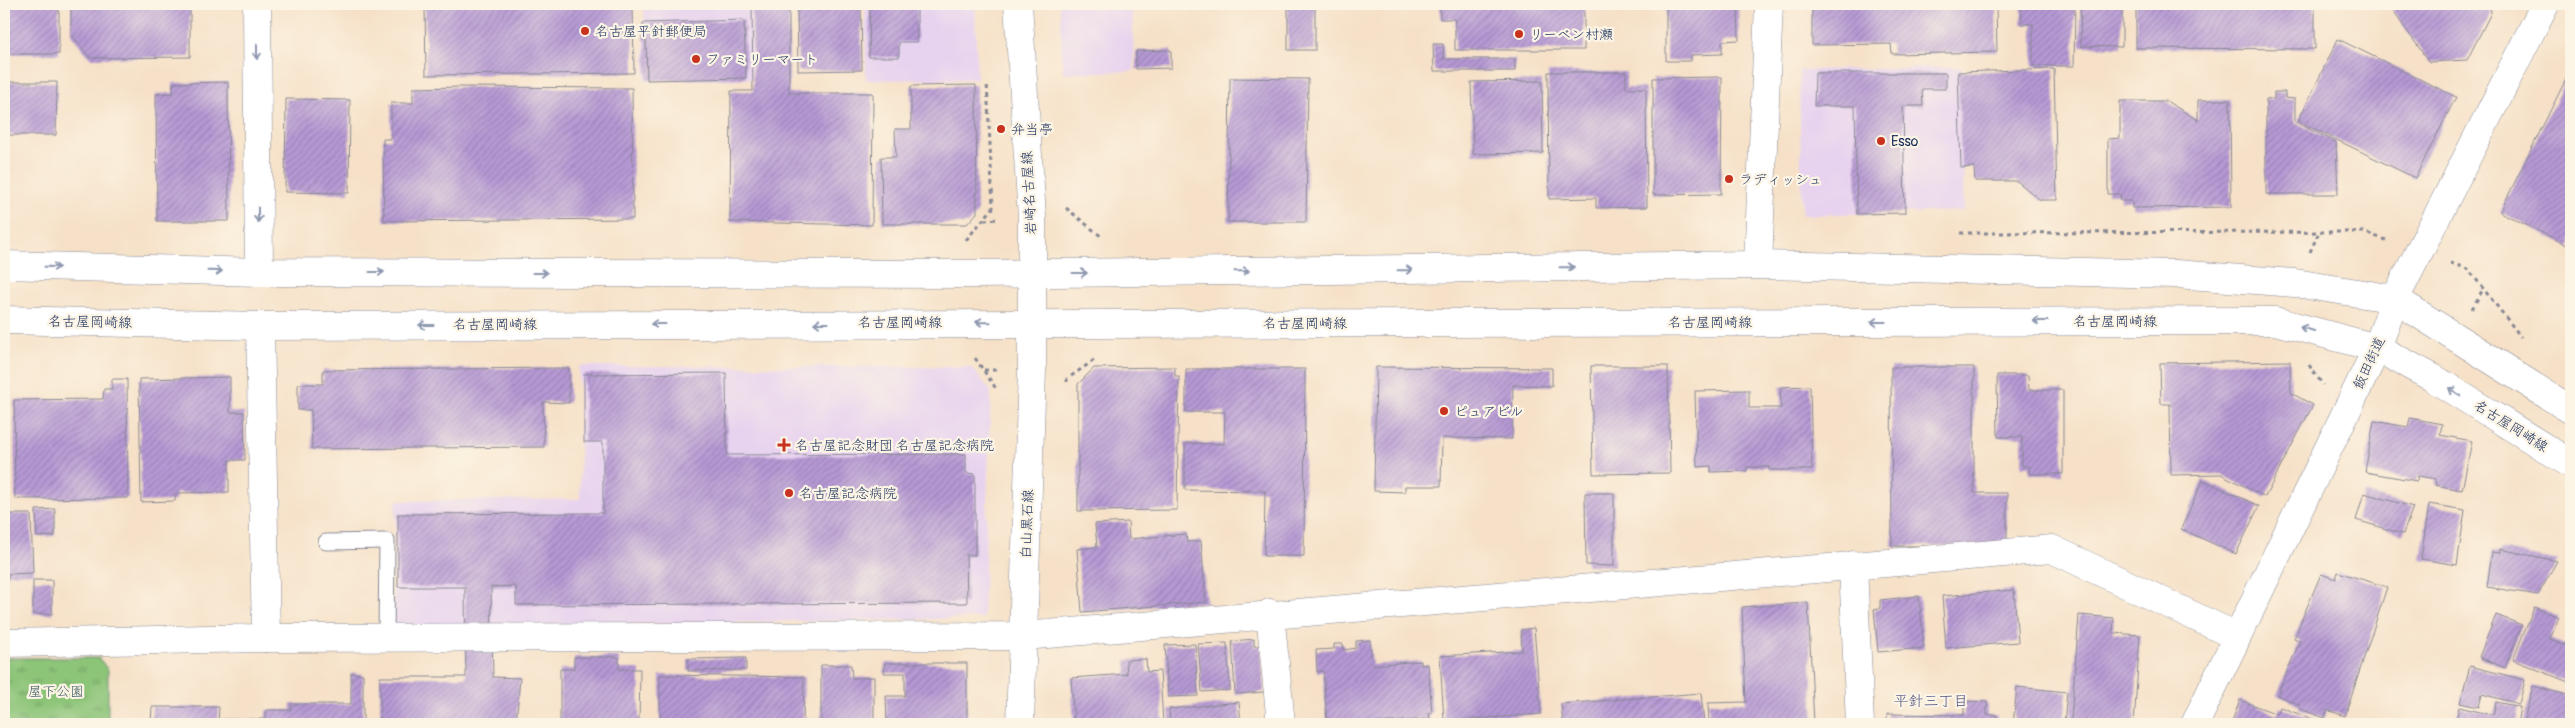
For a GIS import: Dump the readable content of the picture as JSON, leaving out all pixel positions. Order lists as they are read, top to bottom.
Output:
{
  "streets": {
    "main road": [
      "岩崎名古屋線",
      "名古屋岡崎線",
      "飯田街道",
      "白山黒石線"
    ]
  },
  "crossings": [
    ["岩崎名古屋線", "名古屋岡崎線"],
    ["岩崎名古屋線", "白山黒石線"],
    ["名古屋岡崎線", "飯田街道"],
    ["名古屋岡崎線", "白山黒石線"]
  ],
  "districts": ["平針三丁目"],
  "parks": ["屋下公園"],
  "places": {
    "other": [
      "名古屋平針郵便局",
      "リーベン村瀬",
      "ファミリーマート",
      "弁当亭",
      "Esso",
      "ラディッシュ",
      "ピュアビル",
      "名古屋記念病院"
    ],
    "health": ["名古屋記念財団 名古屋記念病院"]
  }
}
